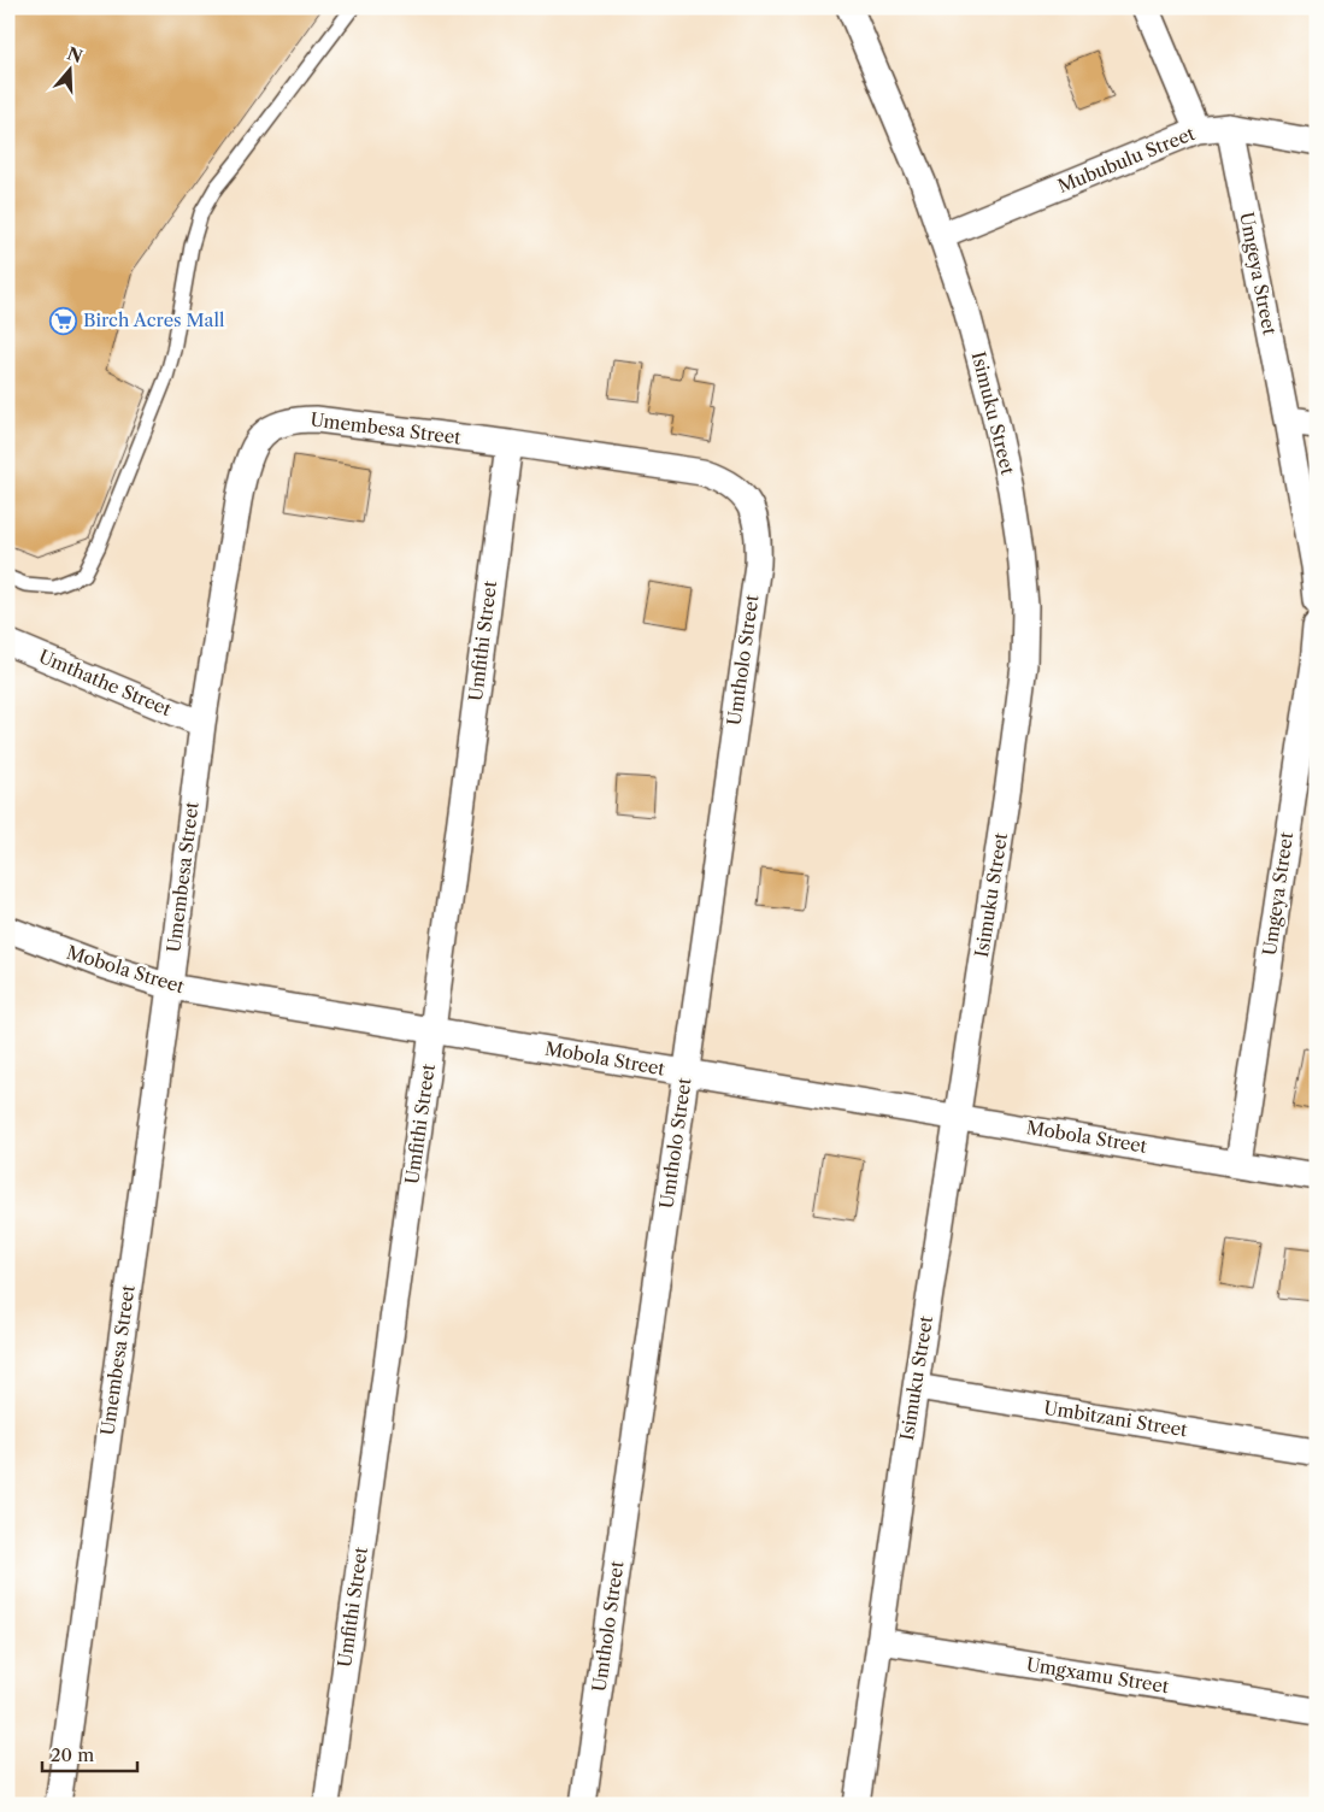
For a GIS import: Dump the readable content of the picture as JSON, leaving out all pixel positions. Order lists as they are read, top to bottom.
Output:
{
  "streets": {
    "street": [
      "Mububulu Street",
      "Umgeya Street",
      "Isimuku Street",
      "Umembesa Street",
      "Umfithi Street",
      "Umtholo Street",
      "Umthathe Street",
      "Mobola Street",
      "Umbitzani Street",
      "Umgxamu Street"
    ]
  },
  "crossings": [
    ["Mububulu Street", "Umgeya Street"],
    ["Mububulu Street", "Isimuku Street"],
    ["Umgeya Street", "Mobola Street"],
    ["Isimuku Street", "Mobola Street"],
    ["Isimuku Street", "Umbitzani Street"],
    ["Isimuku Street", "Umgxamu Street"],
    ["Umembesa Street", "Umfithi Street"],
    ["Umembesa Street", "Umtholo Street"],
    ["Umembesa Street", "Umthathe Street"],
    ["Umembesa Street", "Mobola Street"],
    ["Umfithi Street", "Mobola Street"],
    ["Umtholo Street", "Mobola Street"]
  ],
  "places": {
    "supermarket": ["Birch Acres Mall"]
  },
  "scale_bar": "20 m",
  "north": "top"
}
